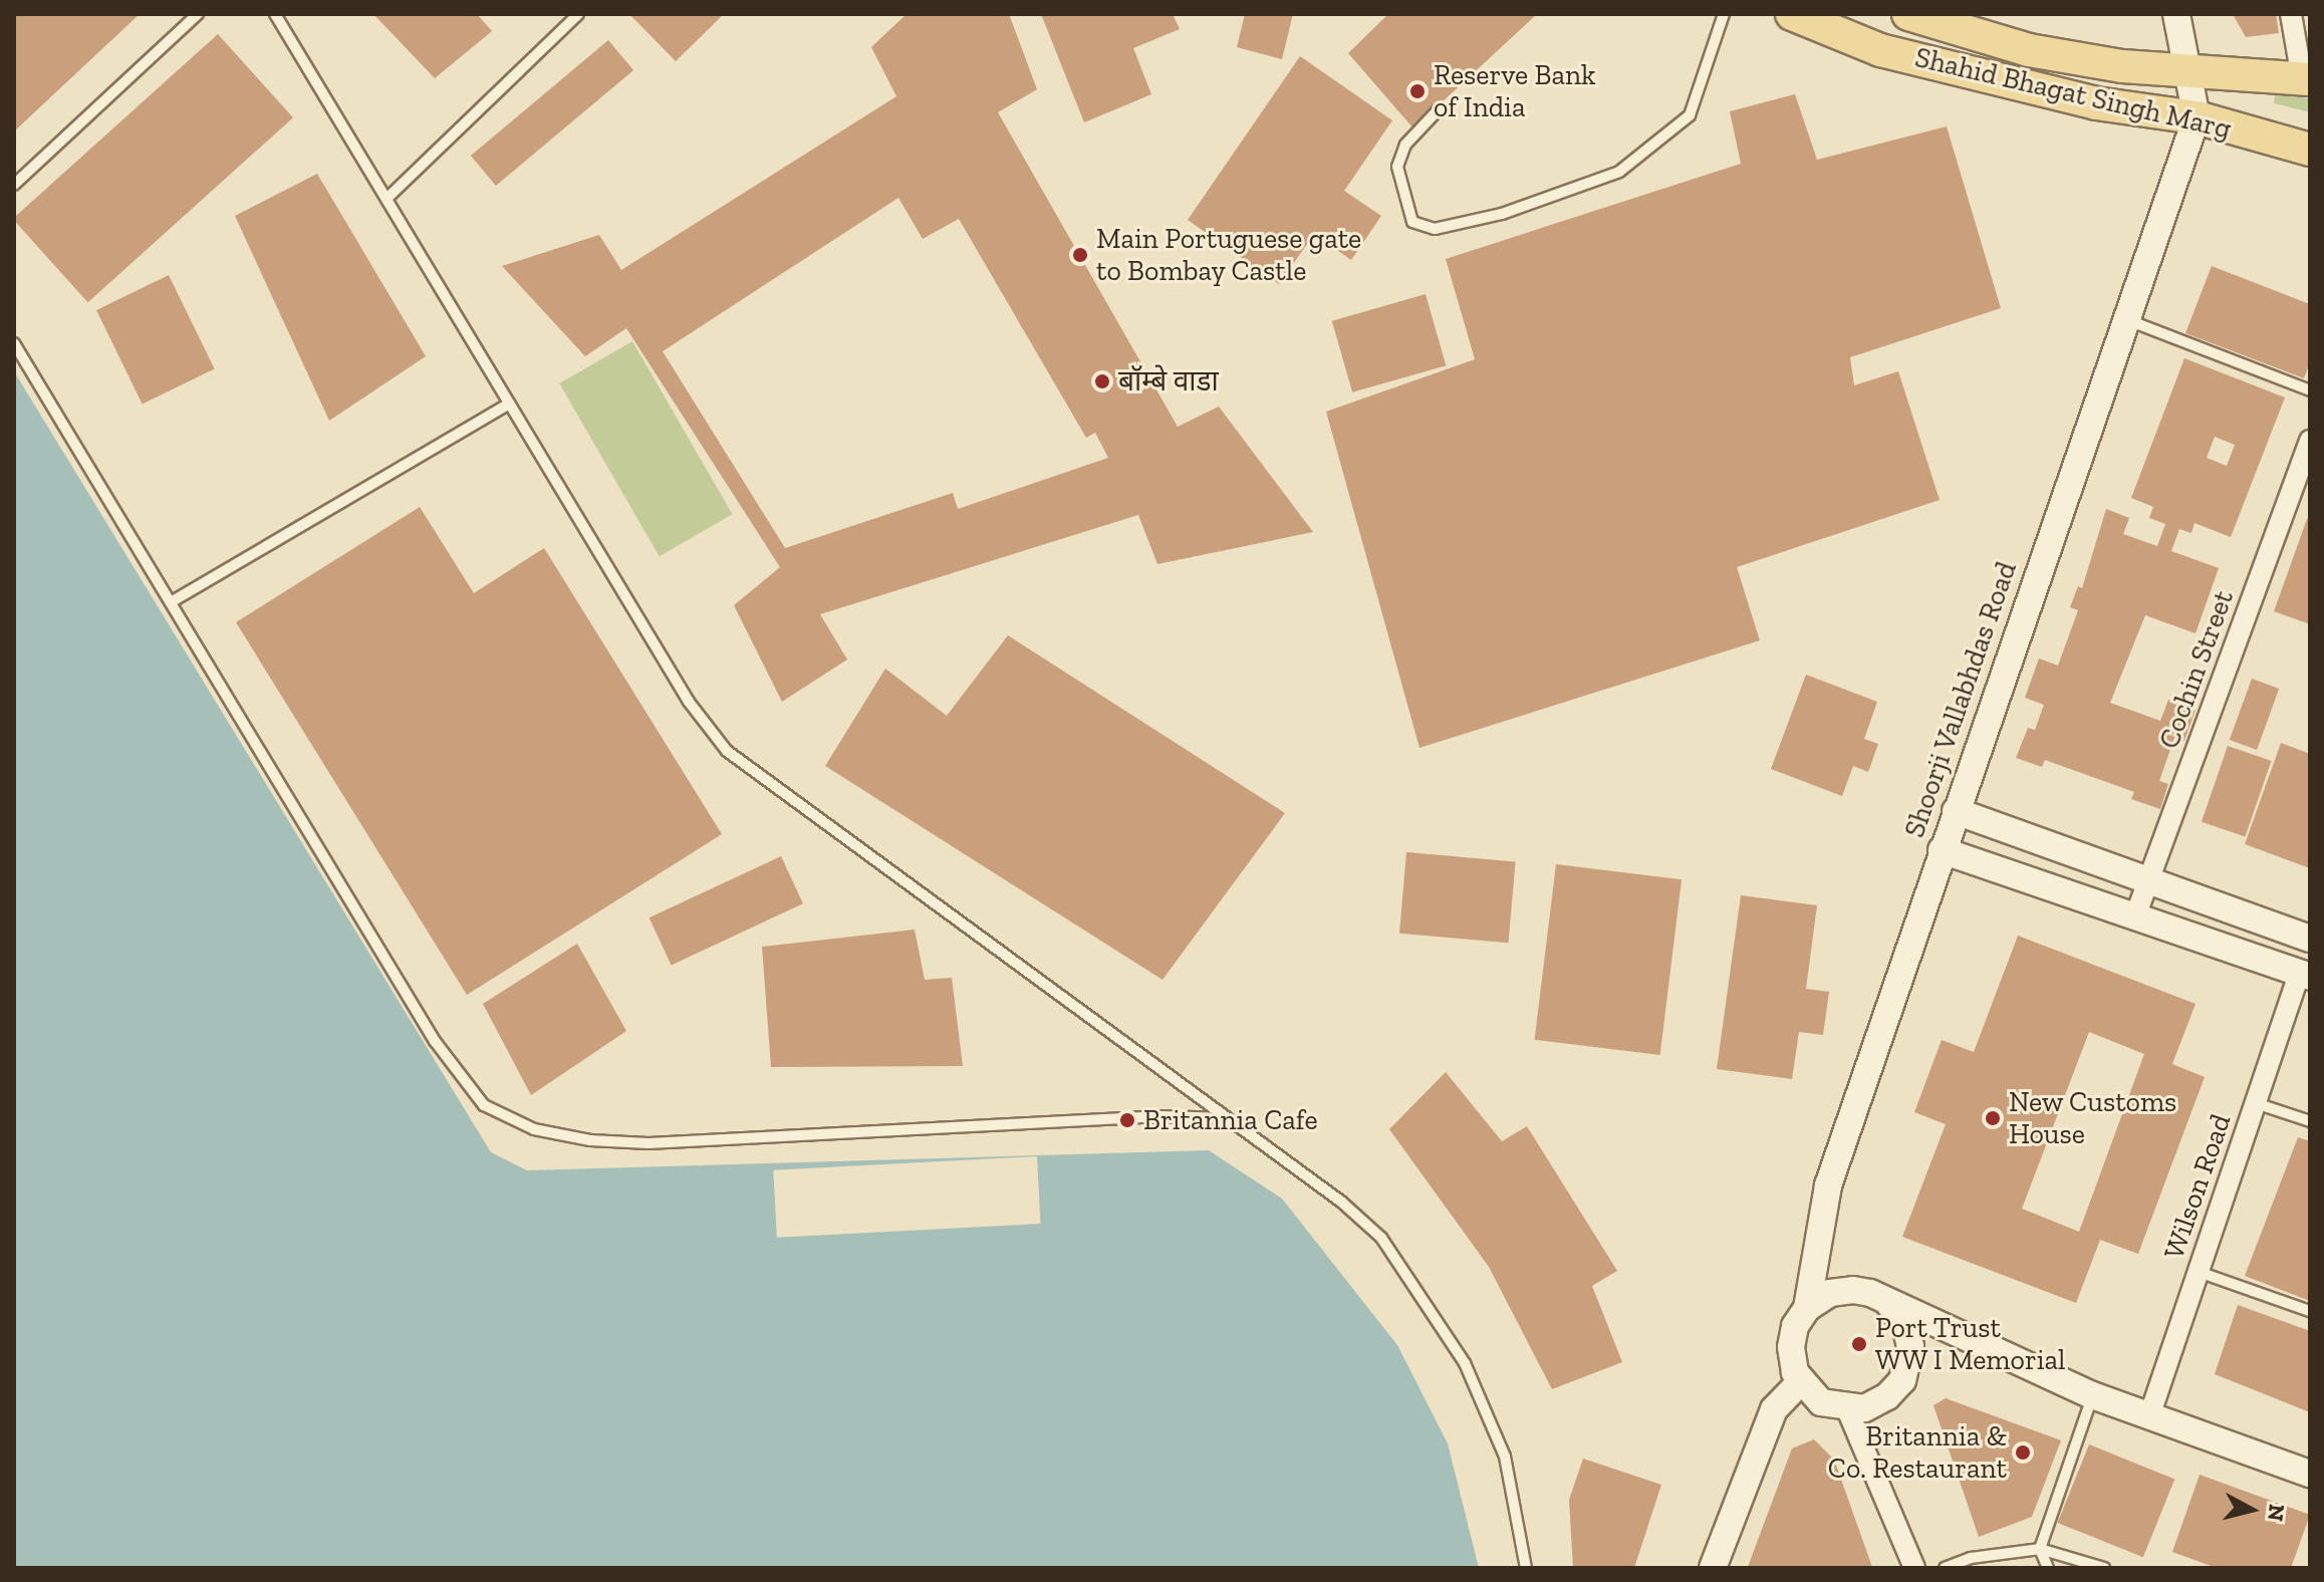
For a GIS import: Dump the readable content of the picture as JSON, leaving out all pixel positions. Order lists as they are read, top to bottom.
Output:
{
  "streets": {
    "main road": ["Shahid Bhagat Singh Marg"],
    "street": ["Cochin Street", "Shoorji Vallabhdas Road", "Wilson Road"]
  },
  "crossings": [
    ["Shahid Bhagat Singh Marg", "Shoorji Vallabhdas Road"]
  ],
  "places": [
    "Reserve Bank of India",
    "Main Portuguese gate to Bombay Castle",
    "बॉम्बे वाडा",
    "New Customs House",
    "Britannia Cafe",
    "Port Trust WW I Memorial",
    "Britannia & Co. Restaurant"
  ],
  "north": "right"
}
